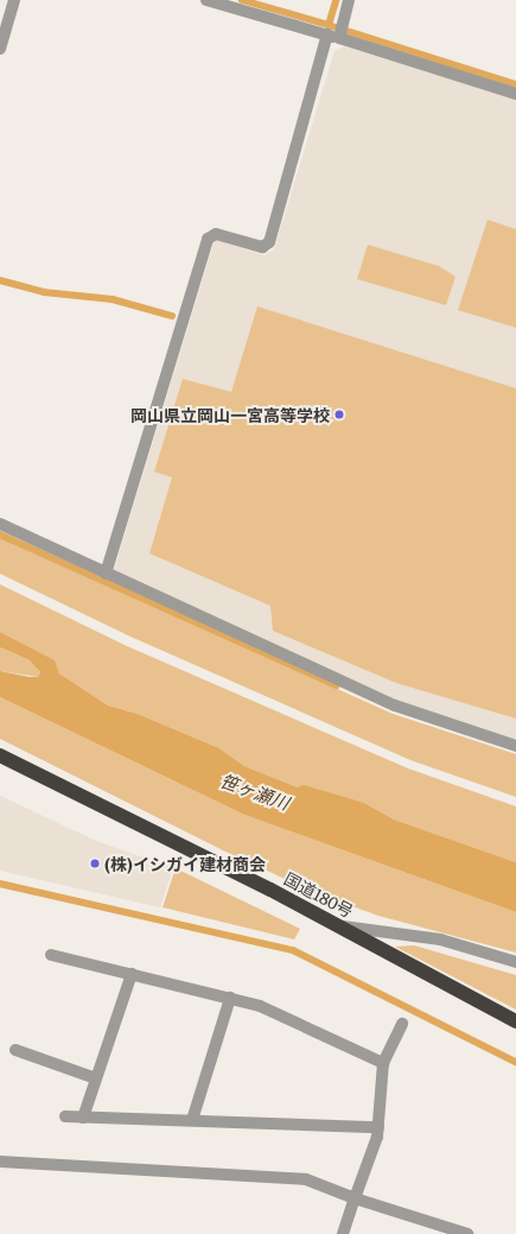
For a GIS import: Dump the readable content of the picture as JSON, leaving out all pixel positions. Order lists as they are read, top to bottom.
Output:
{
  "streets": {
    "highway": ["国道180号"]
  },
  "water": ["笹ヶ瀬川"],
  "places": ["岡山県立岡山一宮高等学校", "(株)イシガイ建材商会"]
}
